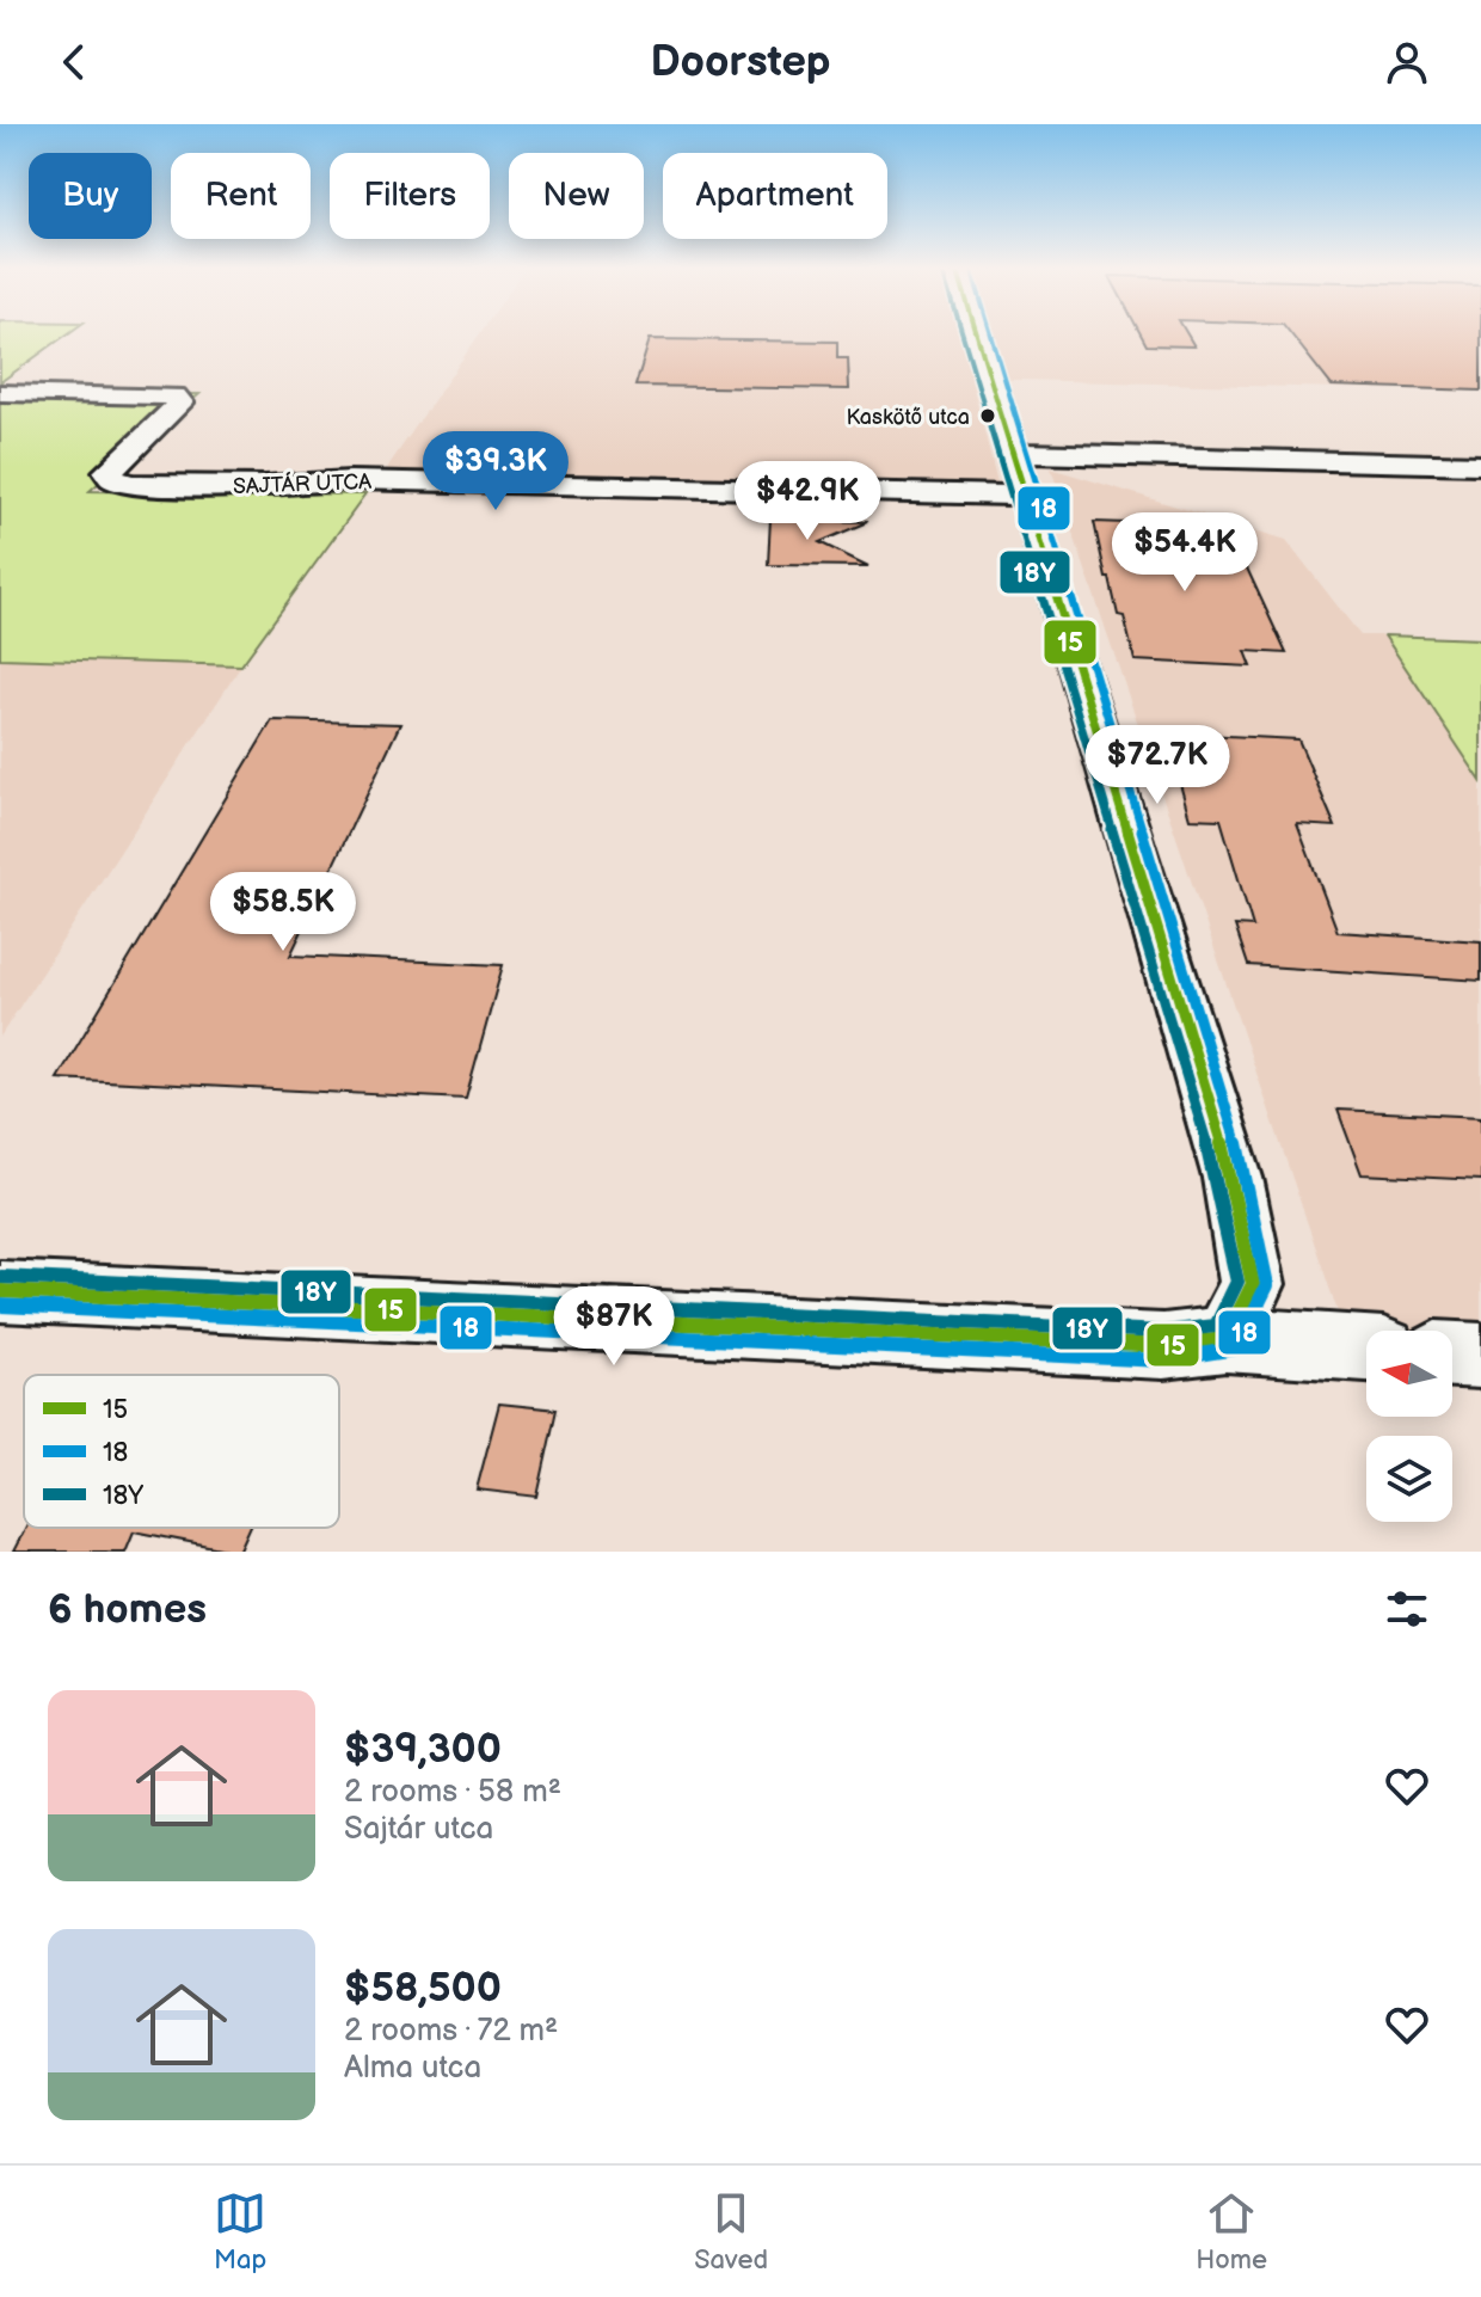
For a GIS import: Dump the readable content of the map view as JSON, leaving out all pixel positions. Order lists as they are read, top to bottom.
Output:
{
  "streets": {
    "street": ["SAJTÁR UTCA"]
  },
  "places": ["Kaskötő utca"],
  "lines": ["transit line 15", "transit line 18", "transit line 18Y"],
  "legend": ["15", "18", "18Y"],
  "north": "left",
  "page": {
    "header": "Doorstep",
    "chip": [
      "Buy",
      "Rent",
      "Filters",
      "New",
      "Apartment"
    ],
    "price": [
      "$39.3K",
      "$42.9K",
      "$54.4K",
      "$72.7K",
      "$58.5K",
      "$87K"
    ],
    "heading": "6 homes",
    "list": [
      {
        "name": "$39,300",
        "note": "2 rooms · 58 m² · Sajtár utca"
      },
      {
        "name": "$58,500",
        "note": "2 rooms · 72 m² · Alma utca"
      }
    ],
    "tabs": ["Map", "Saved", "Home"]
  }
}
